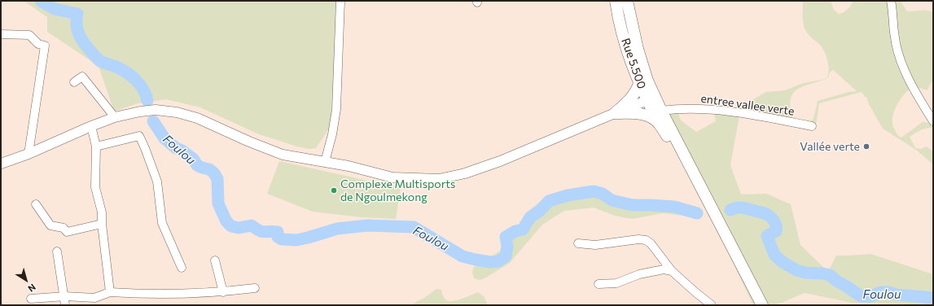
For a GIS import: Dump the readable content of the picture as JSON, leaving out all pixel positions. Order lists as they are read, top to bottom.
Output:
{
  "streets": {
    "main road": ["Rue 5.500"],
    "street": ["entree vallee verte"]
  },
  "crossings": [
    ["Rue 5.500", "entree vallee verte"]
  ],
  "water": ["Foulou"],
  "places": ["Vallée verte", "Complexe Multisports de Ngoulmekong"],
  "north": "bottom right"
}
